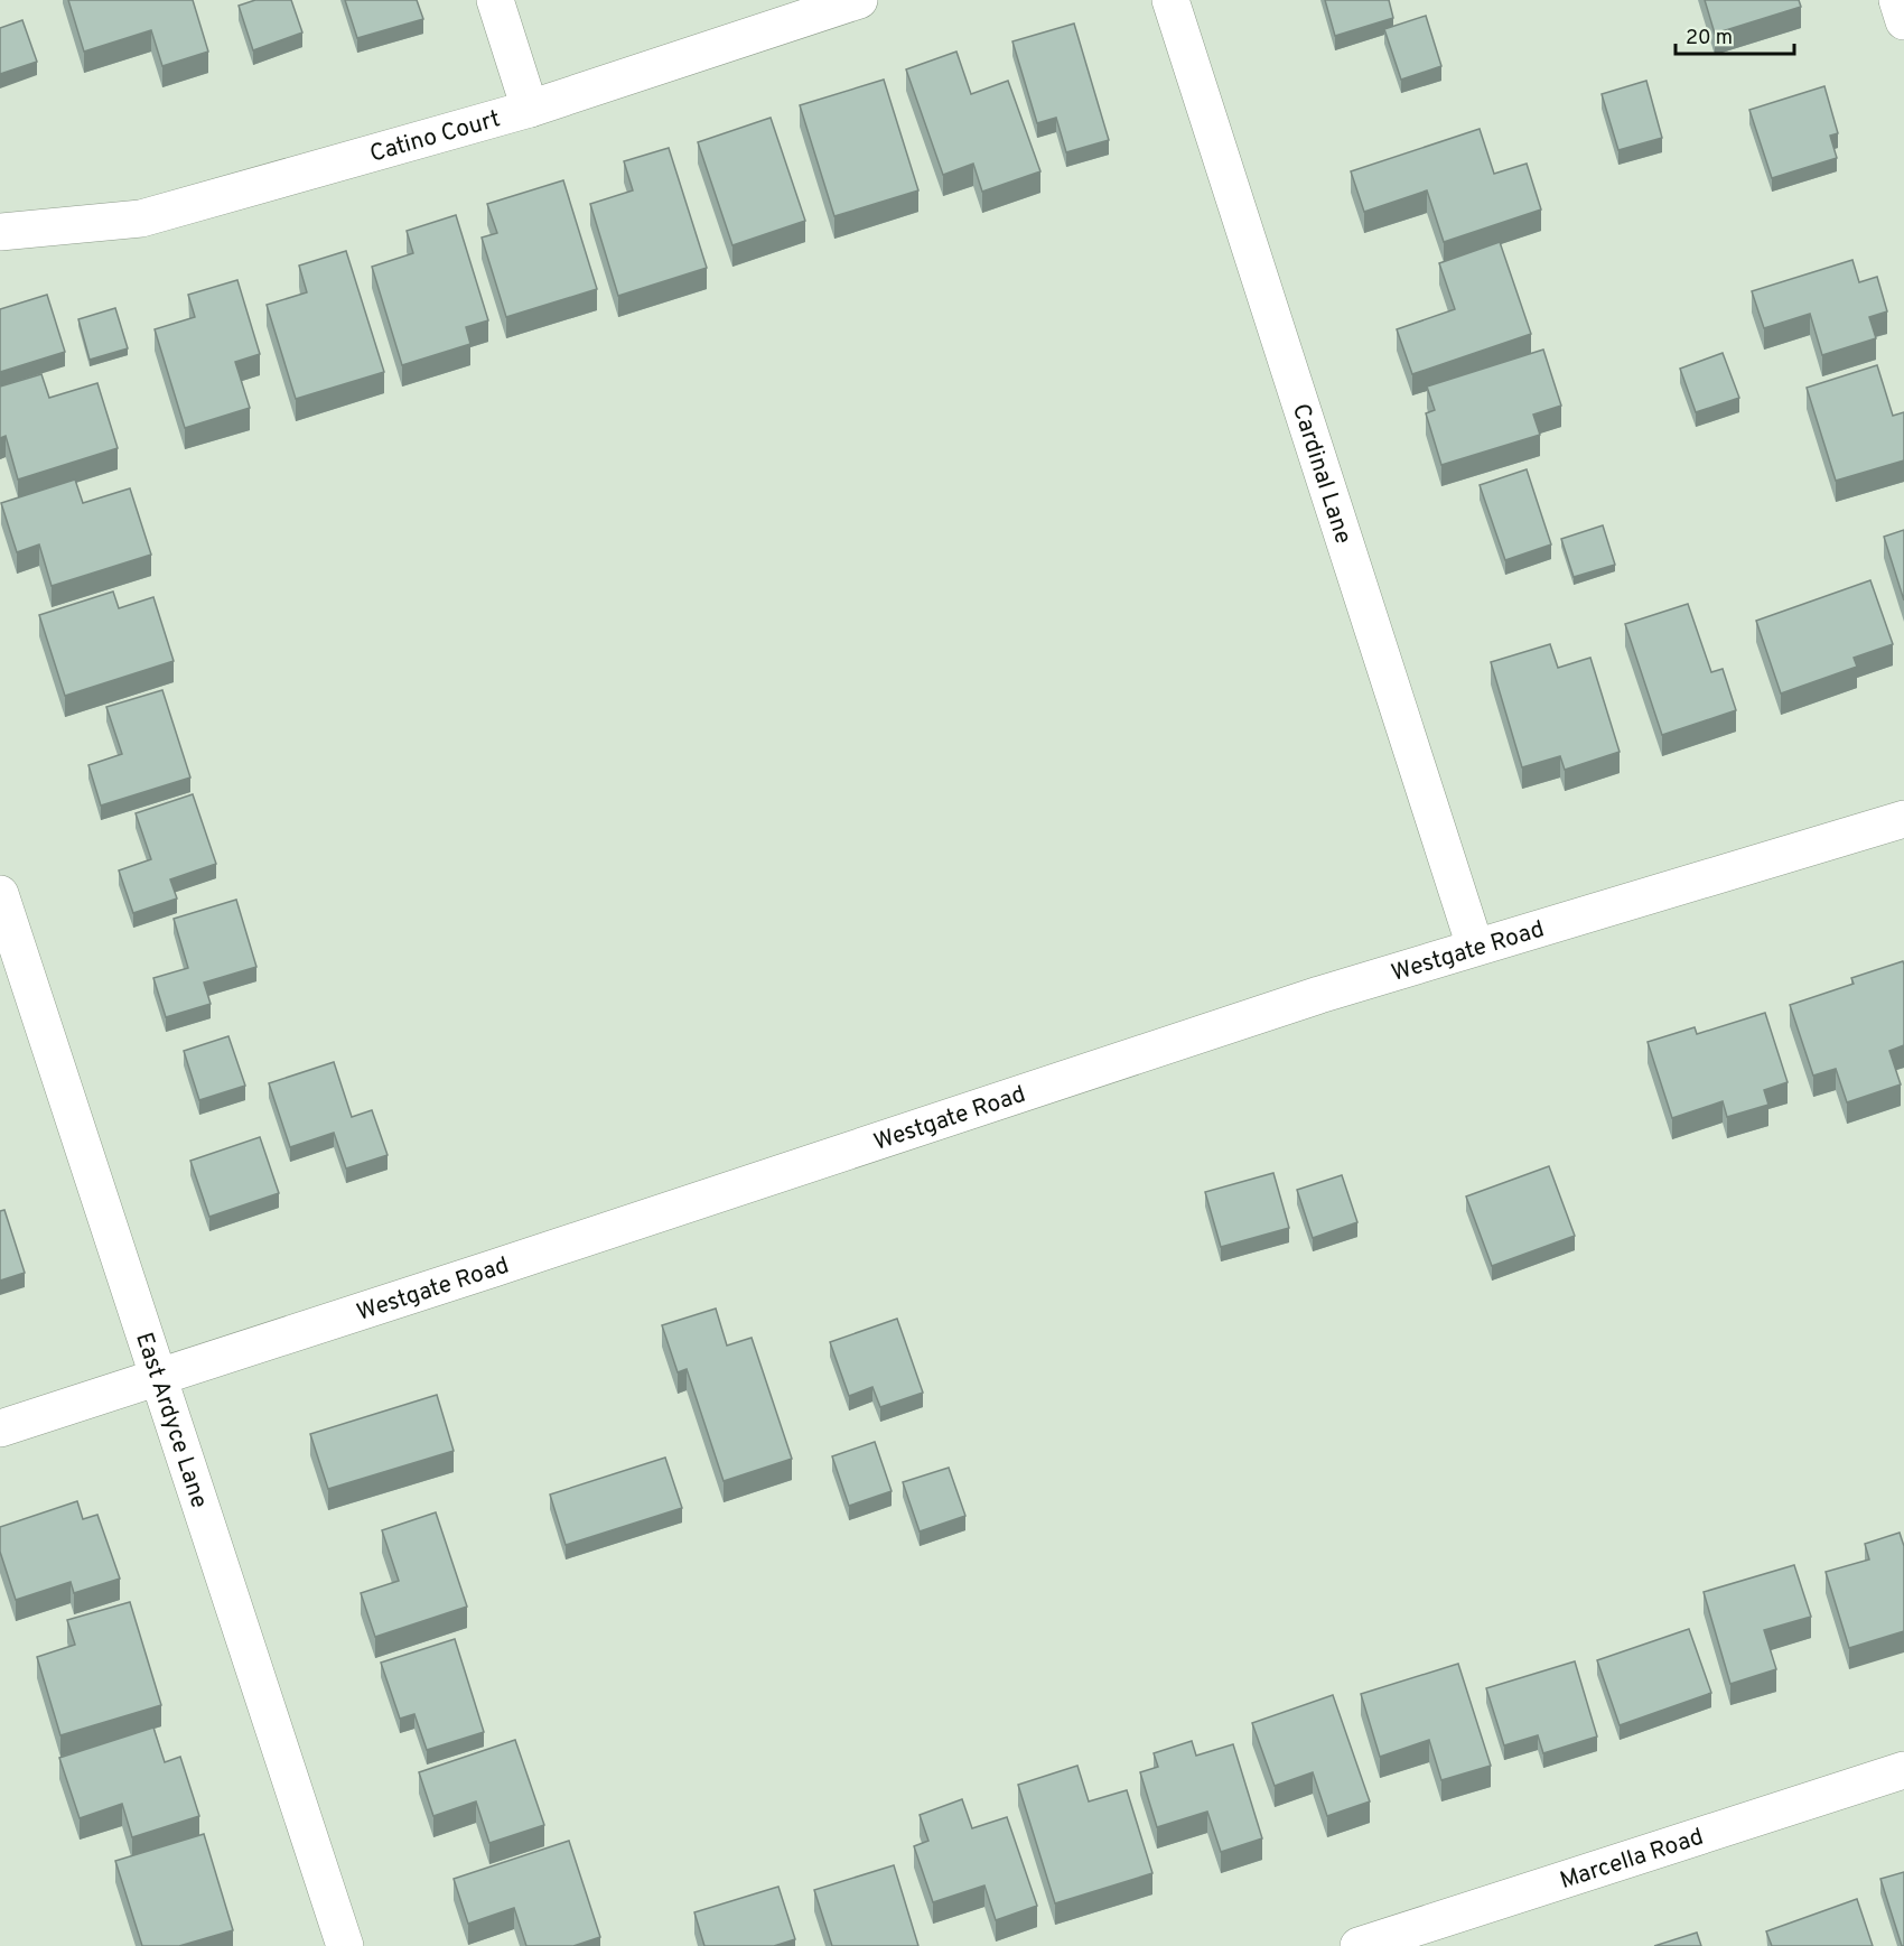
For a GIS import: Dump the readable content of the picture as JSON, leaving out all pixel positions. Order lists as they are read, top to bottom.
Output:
{
  "streets": {
    "street": [
      "Catino Court",
      "Cardinal Lane",
      "Westgate Road",
      "East Ardyce Lane",
      "Marcella Road"
    ]
  },
  "crossings": [
    ["Cardinal Lane", "Westgate Road"],
    ["Westgate Road", "East Ardyce Lane"]
  ],
  "scale_bar": "20 m"
}
